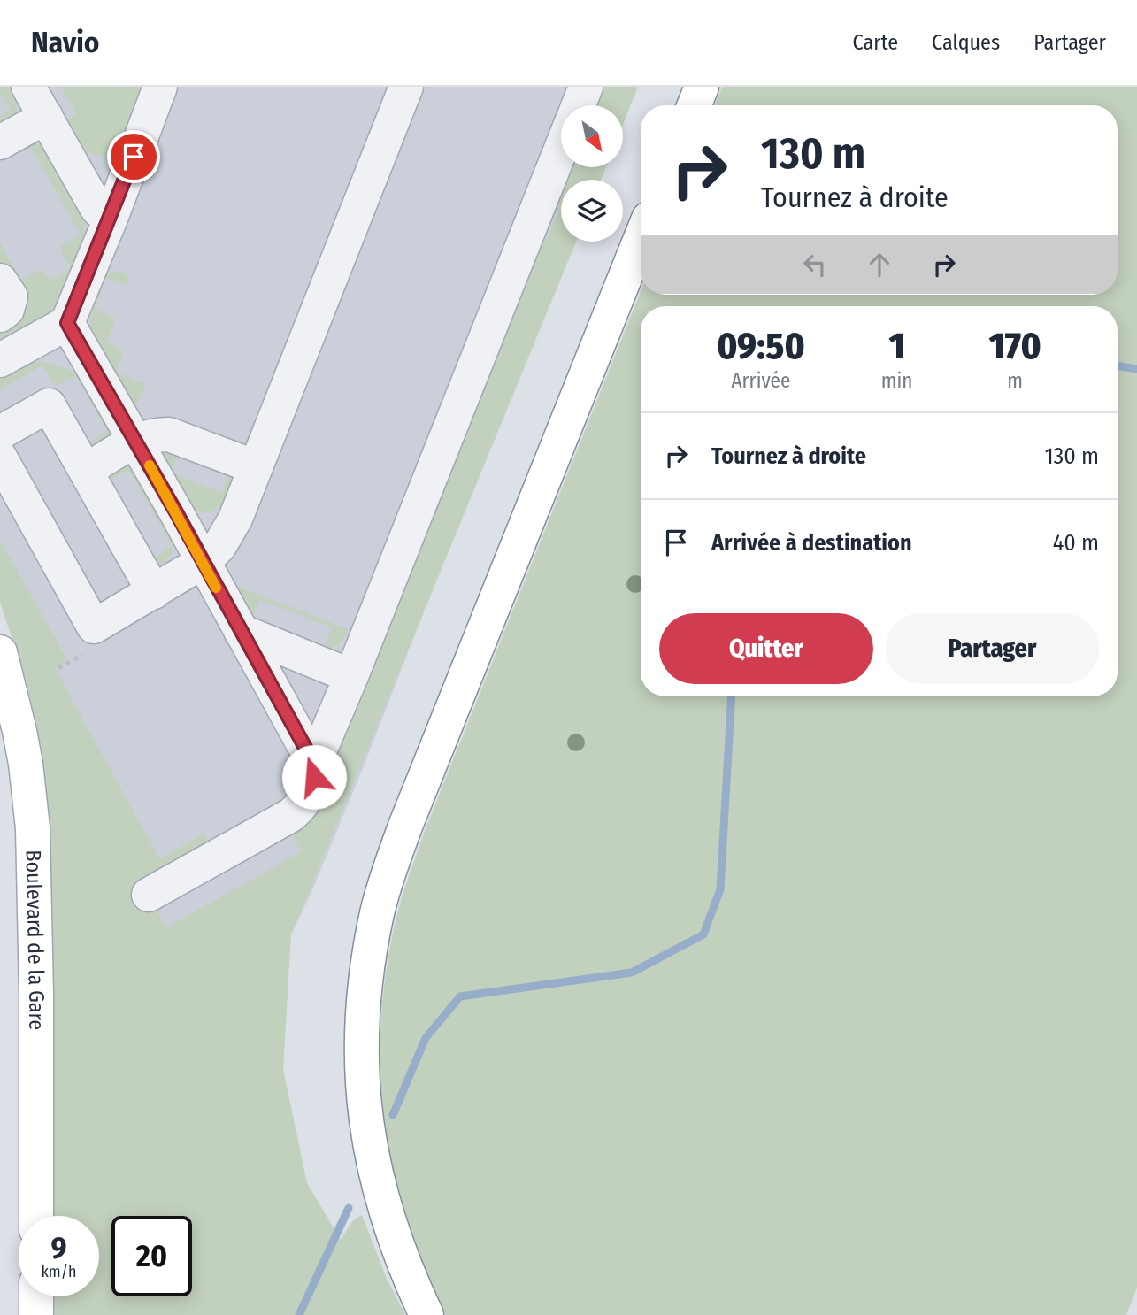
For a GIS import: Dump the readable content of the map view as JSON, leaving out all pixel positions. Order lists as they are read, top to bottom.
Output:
{
  "streets": {
    "main road": ["Boulevard de la Gare"]
  },
  "north": "bottom right",
  "page": {
    "header": "Navio",
    "nav": ["Carte", "Calques", "Partager"],
    "turn": ["130 m", "Tournez à droite"],
    "eta": [
      "09:50",
      "Arrivée",
      "1",
      "min",
      "170",
      "m"
    ],
    "list": [
      {
        "name": "Tournez à droite",
        "value": "130 m"
      },
      {
        "name": "Arrivée à destination",
        "value": "40 m"
      }
    ],
    "buttons": ["Quitter", "Partager"],
    "speed": "9 km/h",
    "limit": "20"
  }
}
